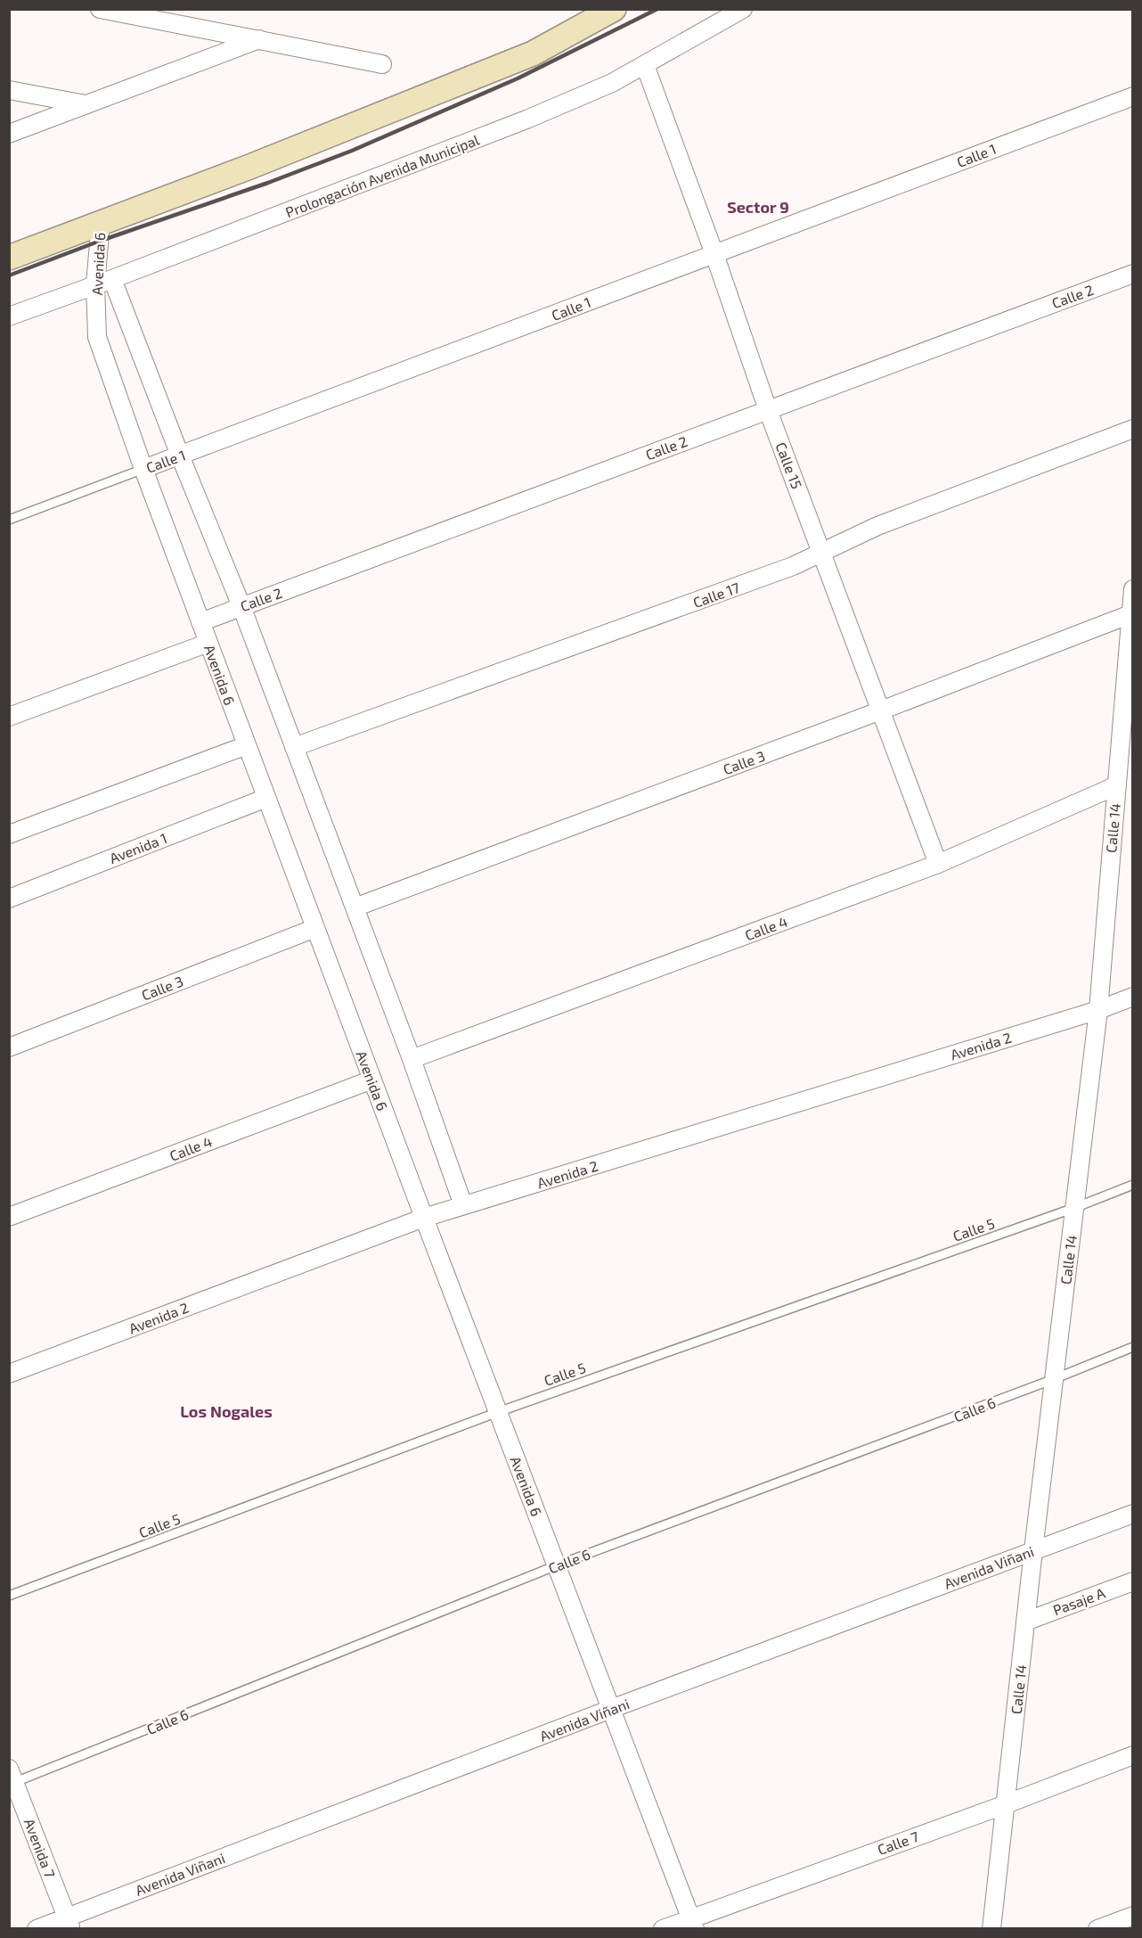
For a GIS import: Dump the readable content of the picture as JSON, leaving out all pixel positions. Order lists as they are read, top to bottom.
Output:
{
  "streets": {
    "street": [
      "Calle 1",
      "Prolongación Avenida Municipal",
      "Avenida 6",
      "Calle 2",
      "Calle 15",
      "Calle 17",
      "Calle 3",
      "Calle 14",
      "Avenida 1",
      "Calle 4",
      "Avenida 2",
      "Avenida Viñani",
      "Pasaje A",
      "Calle 7",
      "Avenida 7"
    ],
    "lane": ["Calle 5", "Calle 6"]
  },
  "crossings": [
    ["Calle 1", "Avenida 6"],
    ["Calle 1", "Calle 15"],
    ["Prolongación Avenida Municipal", "Avenida 6"],
    ["Prolongación Avenida Municipal", "Calle 15"],
    ["Avenida 6", "Calle 2"],
    ["Avenida 6", "Calle 17"],
    ["Avenida 6", "Calle 3"],
    ["Avenida 6", "Avenida 1"],
    ["Avenida 6", "Calle 4"],
    ["Avenida 6", "Avenida 2"],
    ["Avenida 6", "Calle 5"],
    ["Avenida 6", "Calle 6"],
    ["Avenida 6", "Avenida Viñani"],
    ["Avenida 6", "Calle 7"],
    ["Calle 2", "Calle 15"],
    ["Calle 15", "Calle 17"],
    ["Calle 15", "Calle 3"],
    ["Calle 15", "Calle 4"],
    ["Calle 3", "Calle 14"],
    ["Calle 14", "Calle 4"],
    ["Calle 14", "Avenida 2"],
    ["Calle 14", "Calle 5"],
    ["Calle 14", "Calle 6"],
    ["Calle 14", "Avenida Viñani"],
    ["Calle 14", "Pasaje A"],
    ["Calle 14", "Calle 7"],
    ["Calle 6", "Avenida 7"],
    ["Avenida Viñani", "Avenida 7"]
  ],
  "districts": ["Sector 9", "Los Nogales"]
}
